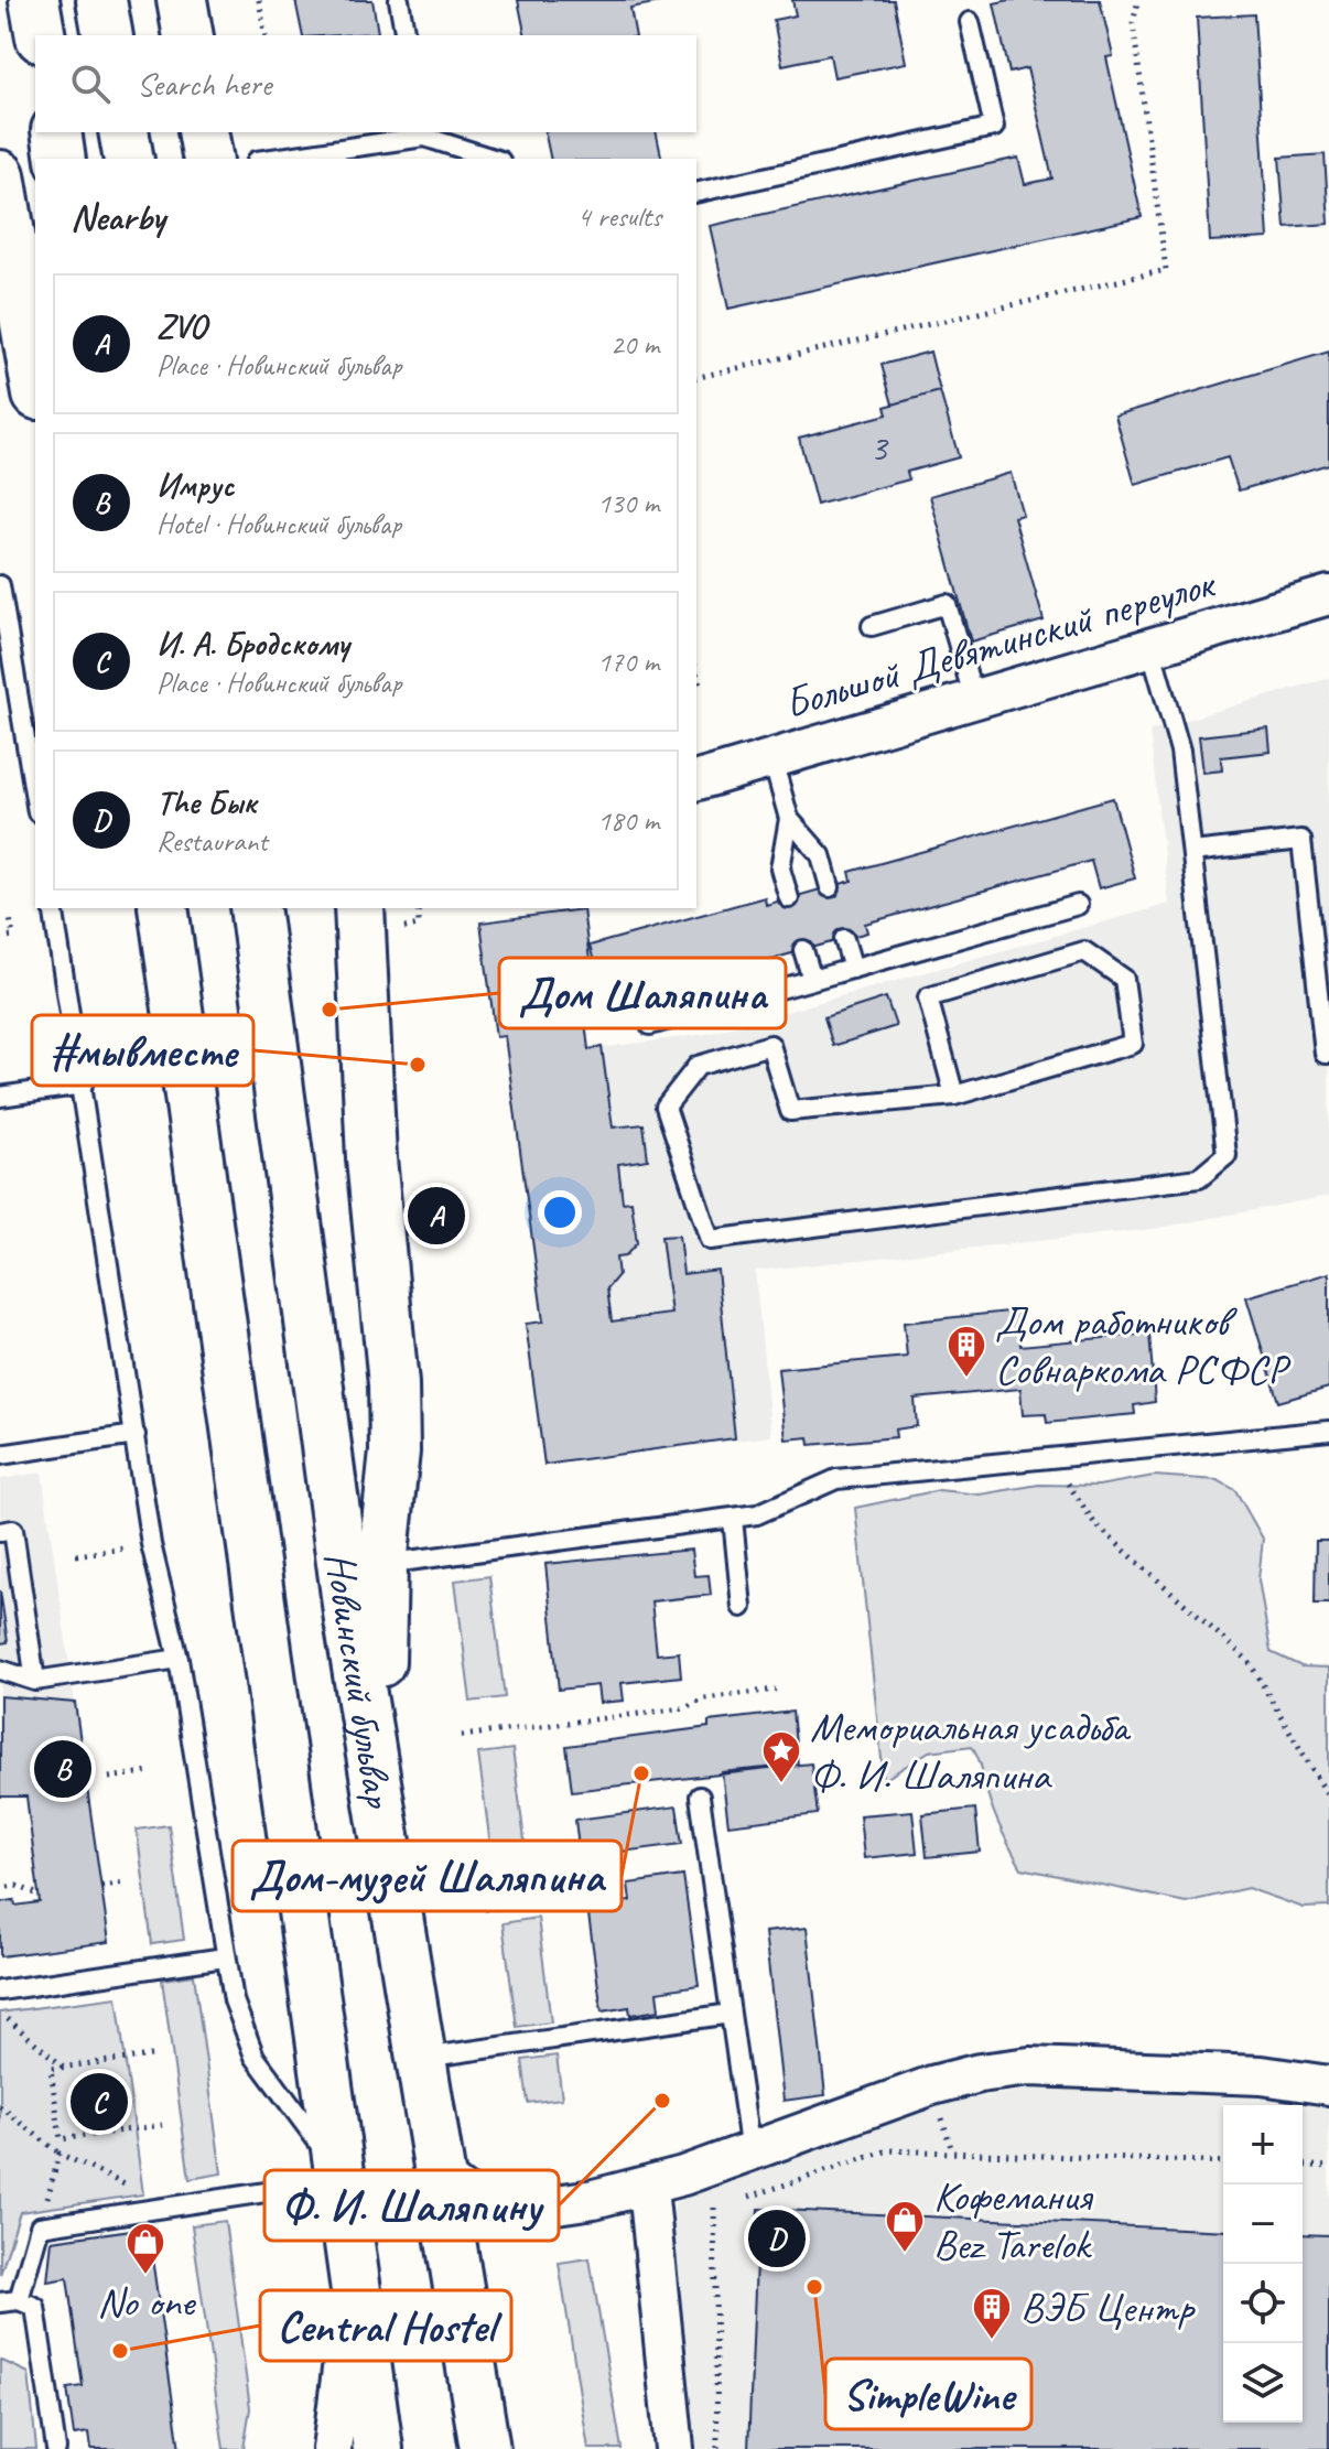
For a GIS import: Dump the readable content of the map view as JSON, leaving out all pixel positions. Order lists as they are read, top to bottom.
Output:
{
  "streets": {
    "main road": ["Новинский бульвар"],
    "street": ["Большой Девятинский переулок"]
  },
  "places": {
    "other": [
      "Дом Шаляпина",
      "#мывместе",
      "Дом-музей Шаляпина",
      "Ф. И. Шаляпину",
      "SimpleWine",
      "Central Hostel"
    ],
    "building": ["Дом работников Совнаркома РСФСР", "ВЭБ Центр"],
    "place": ["Мемориальная усадьба Ф. И. Шаляпина"],
    "shop": ["Кофемания Bez Tarelok", "No one"]
  },
  "house_numbers": ["3"],
  "page": {
    "search": "Search here",
    "heading": ["Nearby", "4 results"],
    "list": [
      {
        "mark": "A",
        "name": "ZVO",
        "note": "Place · Новинский бульвар",
        "value": "20 m"
      },
      {
        "mark": "B",
        "name": "Имрус",
        "note": "Hotel · Новинский бульвар",
        "value": "130 m"
      },
      {
        "mark": "C",
        "name": "И. А. Бродскому",
        "note": "Place · Новинский бульвар",
        "value": "170 m"
      },
      {
        "mark": "D",
        "name": "The Бык",
        "note": "Restaurant",
        "value": "180 m"
      }
    ],
    "pins": [
      "A",
      "B",
      "C",
      "D"
    ],
    "map_buttons": ["+", "−"]
  }
}
